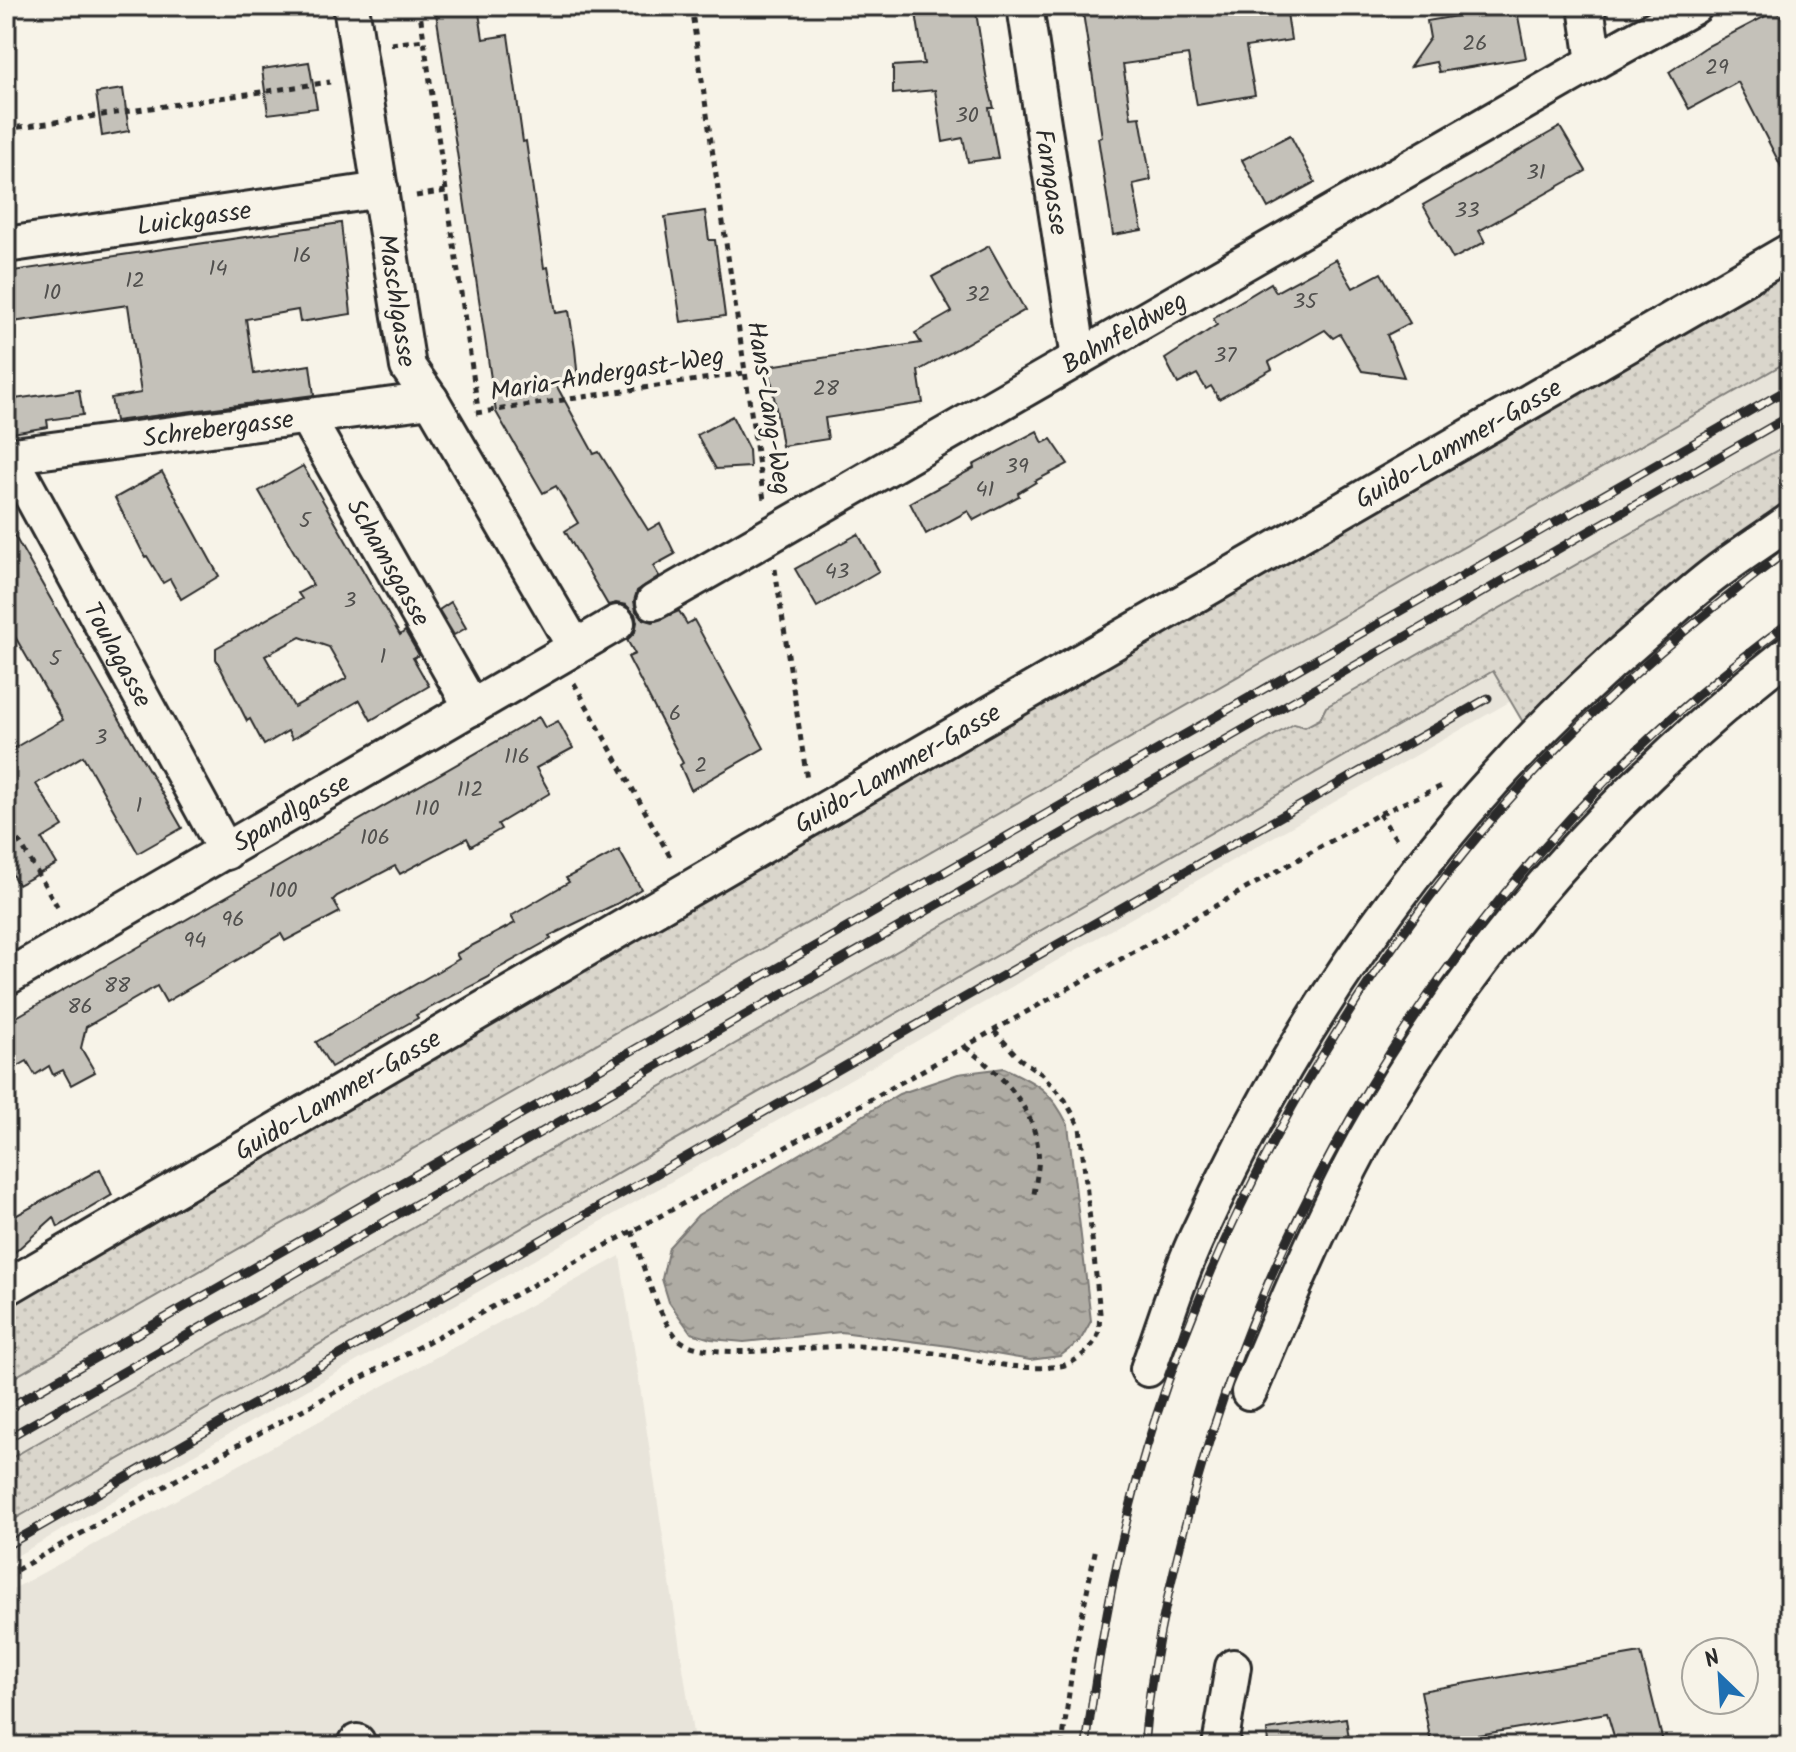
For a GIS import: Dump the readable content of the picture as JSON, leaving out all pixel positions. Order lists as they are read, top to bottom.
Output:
{
  "streets": {
    "street": [
      "Farngasse",
      "Luickgasse",
      "Maschlgasse",
      "Bahnfeldweg",
      "Schrebergasse",
      "Guido-Lammer-Gasse",
      "Schamsgasse",
      "Toulagasse",
      "Spandlgasse"
    ],
    "path": ["Maria-Andergast-Weg", "Hans-Lang-Weg"]
  },
  "crossings": [
    ["Farngasse", "Bahnfeldweg"],
    ["Luickgasse", "Maschlgasse"],
    ["Maschlgasse", "Maria-Andergast-Weg"],
    ["Maschlgasse", "Schrebergasse"],
    ["Maschlgasse", "Spandlgasse"],
    ["Bahnfeldweg", "Hans-Lang-Weg"],
    ["Maria-Andergast-Weg", "Hans-Lang-Weg"],
    ["Maria-Andergast-Weg", "Schrebergasse"],
    ["Hans-Lang-Weg", "Guido-Lammer-Gasse"],
    ["Schrebergasse", "Schamsgasse"],
    ["Schrebergasse", "Toulagasse"],
    ["Schamsgasse", "Spandlgasse"],
    ["Toulagasse", "Spandlgasse"]
  ],
  "house_numbers": [
    "26",
    "29",
    "30",
    "31",
    "33",
    "16",
    "14",
    "12",
    "10",
    "32",
    "35",
    "37",
    "28",
    "39",
    "41",
    "5",
    "43",
    "3",
    "1",
    "5",
    "6",
    "3",
    "116",
    "2",
    "112",
    "1",
    "110",
    "106",
    "100",
    "96",
    "94",
    "88",
    "86"
  ],
  "north": "top left"
}
